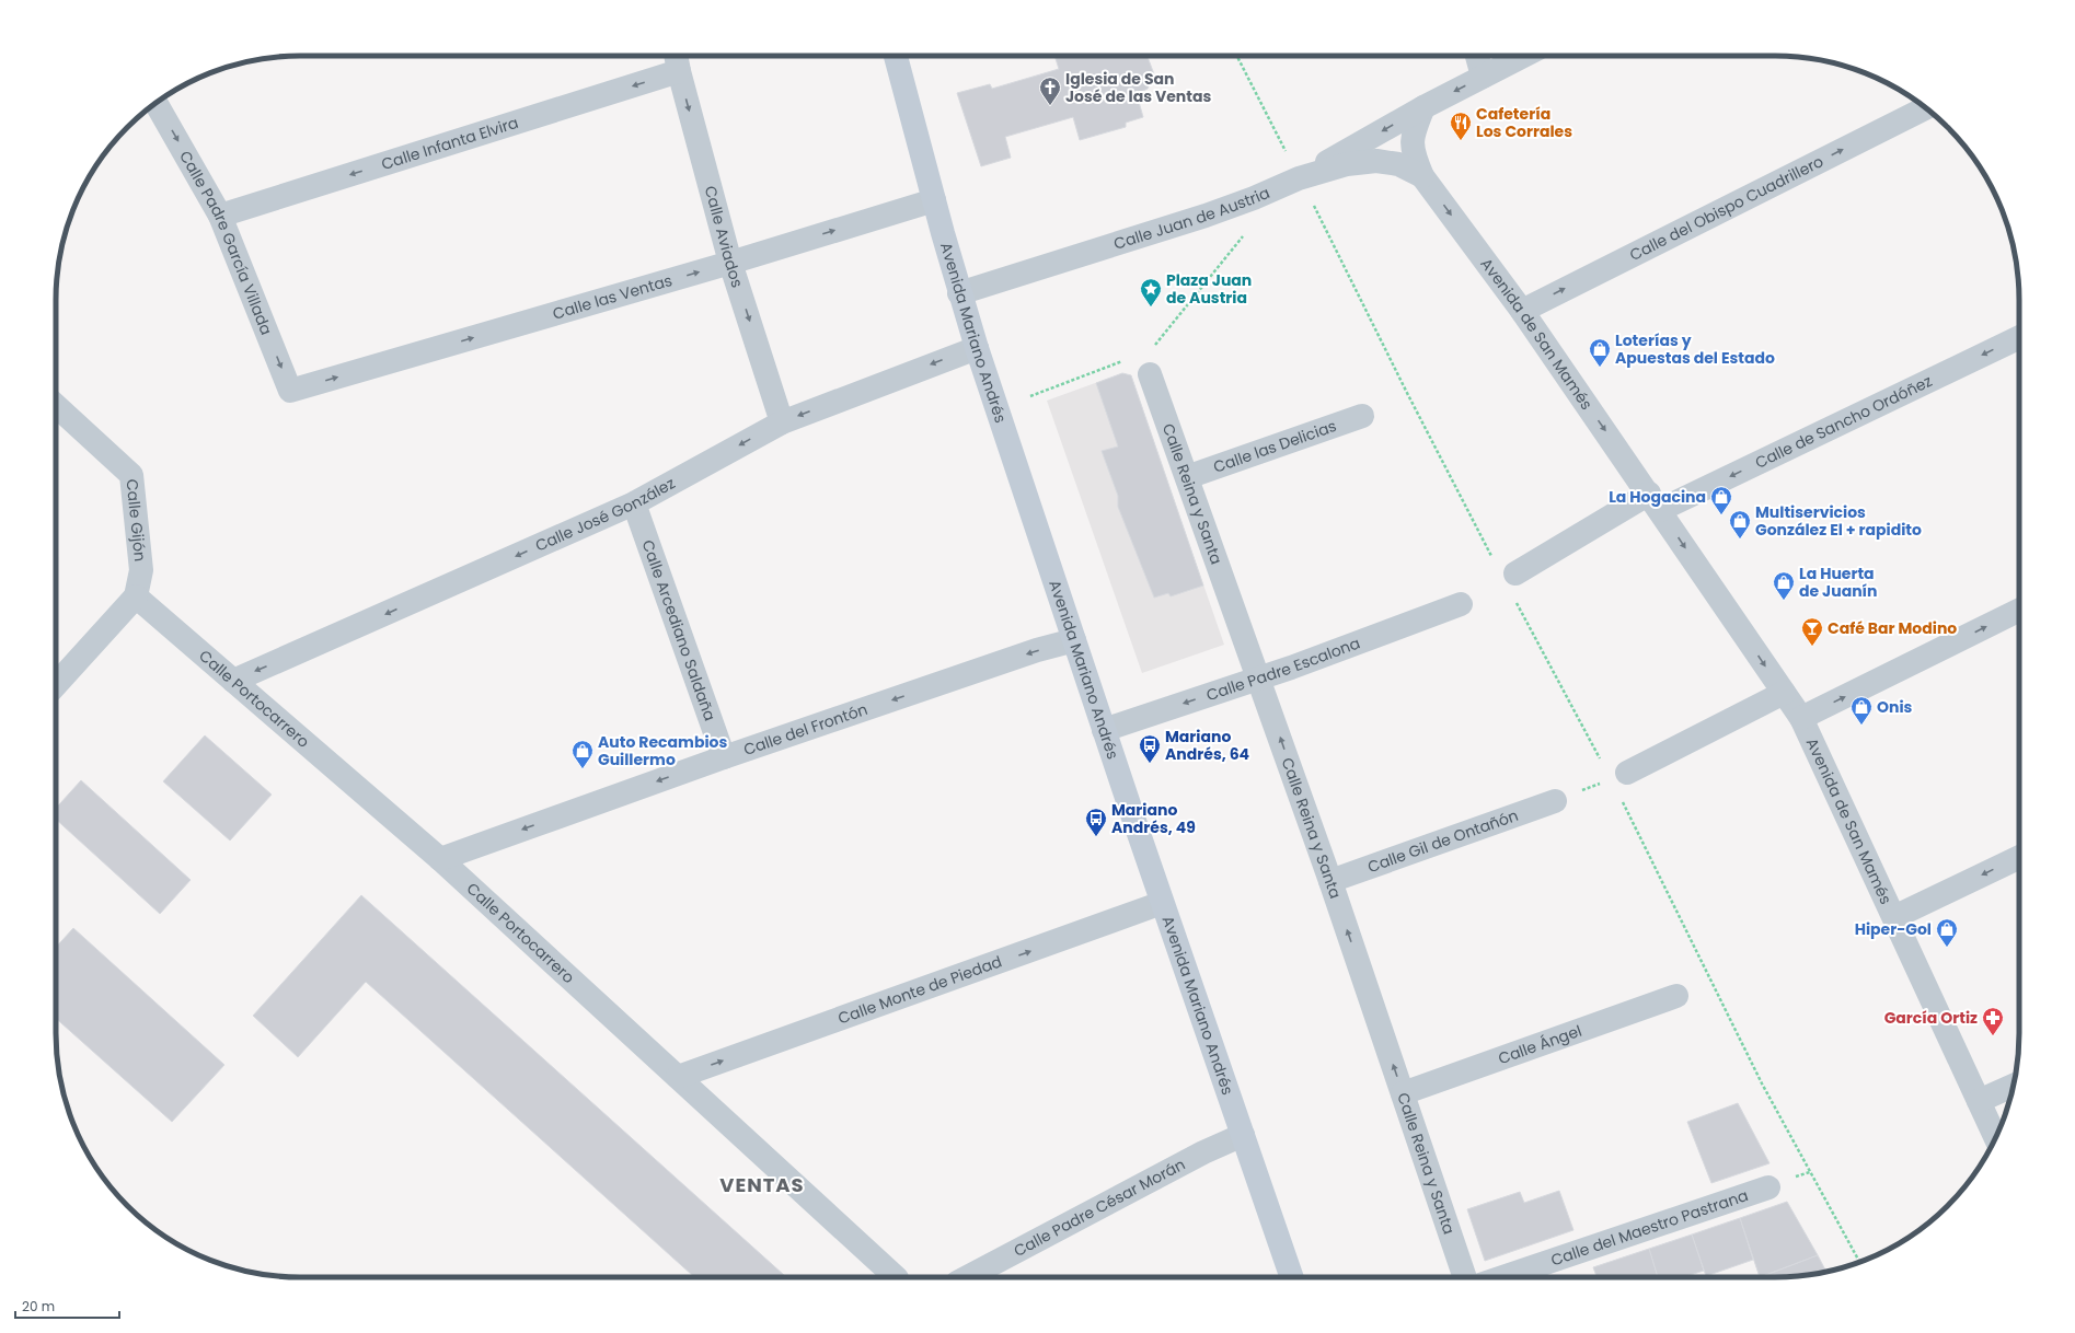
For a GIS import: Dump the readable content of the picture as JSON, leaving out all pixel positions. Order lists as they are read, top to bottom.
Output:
{
  "streets": {
    "main road": ["Avenida Mariano Andrés"],
    "street": [
      "Calle Infanta Elvira",
      "Calle del Obispo Cuadrillero",
      "Calle Juan de Austria",
      "Calle Aviados",
      "Calle Padre García Villada",
      "Calle las Ventas",
      "Avenida de San Mamés",
      "Calle de Sancho Ordóñez",
      "Calle las Delicias",
      "Calle Reina y Santa",
      "Calle José González",
      "Calle Gijón",
      "Calle Arcediano Saldaña",
      "Calle Padre Escalona",
      "Calle Portocarrero",
      "Calle del Frontón",
      "Calle Gil de Ontañón",
      "Calle Monte de Piedad",
      "Calle Ángel",
      "Calle Padre César Morán",
      "Calle del Maestro Pastrana"
    ]
  },
  "crossings": [
    ["Calle Infanta Elvira", "Calle Aviados"],
    ["Calle Infanta Elvira", "Calle Padre García Villada"],
    ["Calle del Obispo Cuadrillero", "Avenida de San Mamés"],
    ["Calle Juan de Austria", "Avenida Mariano Andrés"],
    ["Calle Juan de Austria", "Avenida de San Mamés"],
    ["Calle Aviados", "Calle las Ventas"],
    ["Calle Aviados", "Calle José González"],
    ["Calle Padre García Villada", "Calle las Ventas"],
    ["Calle las Ventas", "Avenida Mariano Andrés"],
    ["Avenida Mariano Andrés", "Calle José González"],
    ["Avenida Mariano Andrés", "Calle Padre Escalona"],
    ["Avenida Mariano Andrés", "Calle del Frontón"],
    ["Avenida Mariano Andrés", "Calle Monte de Piedad"],
    ["Avenida Mariano Andrés", "Calle Padre César Morán"],
    ["Avenida de San Mamés", "Calle de Sancho Ordóñez"],
    ["Calle las Delicias", "Calle Reina y Santa"],
    ["Calle Reina y Santa", "Calle Padre Escalona"],
    ["Calle Reina y Santa", "Calle Gil de Ontañón"],
    ["Calle Reina y Santa", "Calle Ángel"],
    ["Calle José González", "Calle Arcediano Saldaña"],
    ["Calle José González", "Calle Portocarrero"],
    ["Calle Gijón", "Calle Portocarrero"],
    ["Calle Arcediano Saldaña", "Calle del Frontón"],
    ["Calle Portocarrero", "Calle del Frontón"],
    ["Calle Portocarrero", "Calle Monte de Piedad"]
  ],
  "one_way": [
    "Calle Infanta Elvira",
    "Calle del Obispo Cuadrillero",
    "Calle Aviados",
    "Calle Padre García Villada",
    "Calle las Ventas",
    "Avenida de San Mamés",
    "Calle de Sancho Ordóñez",
    "Calle Reina y Santa",
    "Calle José González",
    "Calle Padre Escalona",
    "Calle del Frontón",
    "Calle Monte de Piedad"
  ],
  "districts": ["VENTAS"],
  "places": {
    "church": ["Iglesia de San José de las Ventas"],
    "restaurant": ["Cafetería Los Corrales"],
    "place": ["Plaza Juan de Austria"],
    "shop": [
      "Loterías y Apuestas del Estado",
      "La Hogacina",
      "Multiservicios González El + rapidito",
      "La Huerta de Juanín",
      "Onis",
      "Auto Recambios Guillermo",
      "Hiper-Gol"
    ],
    "bar": ["Café Bar Modino"],
    "bus stop": ["Mariano Andrés, 64", "Mariano Andrés, 49"],
    "pharmacy": ["García Ortiz"]
  },
  "scale_bar": "20 m"
}
